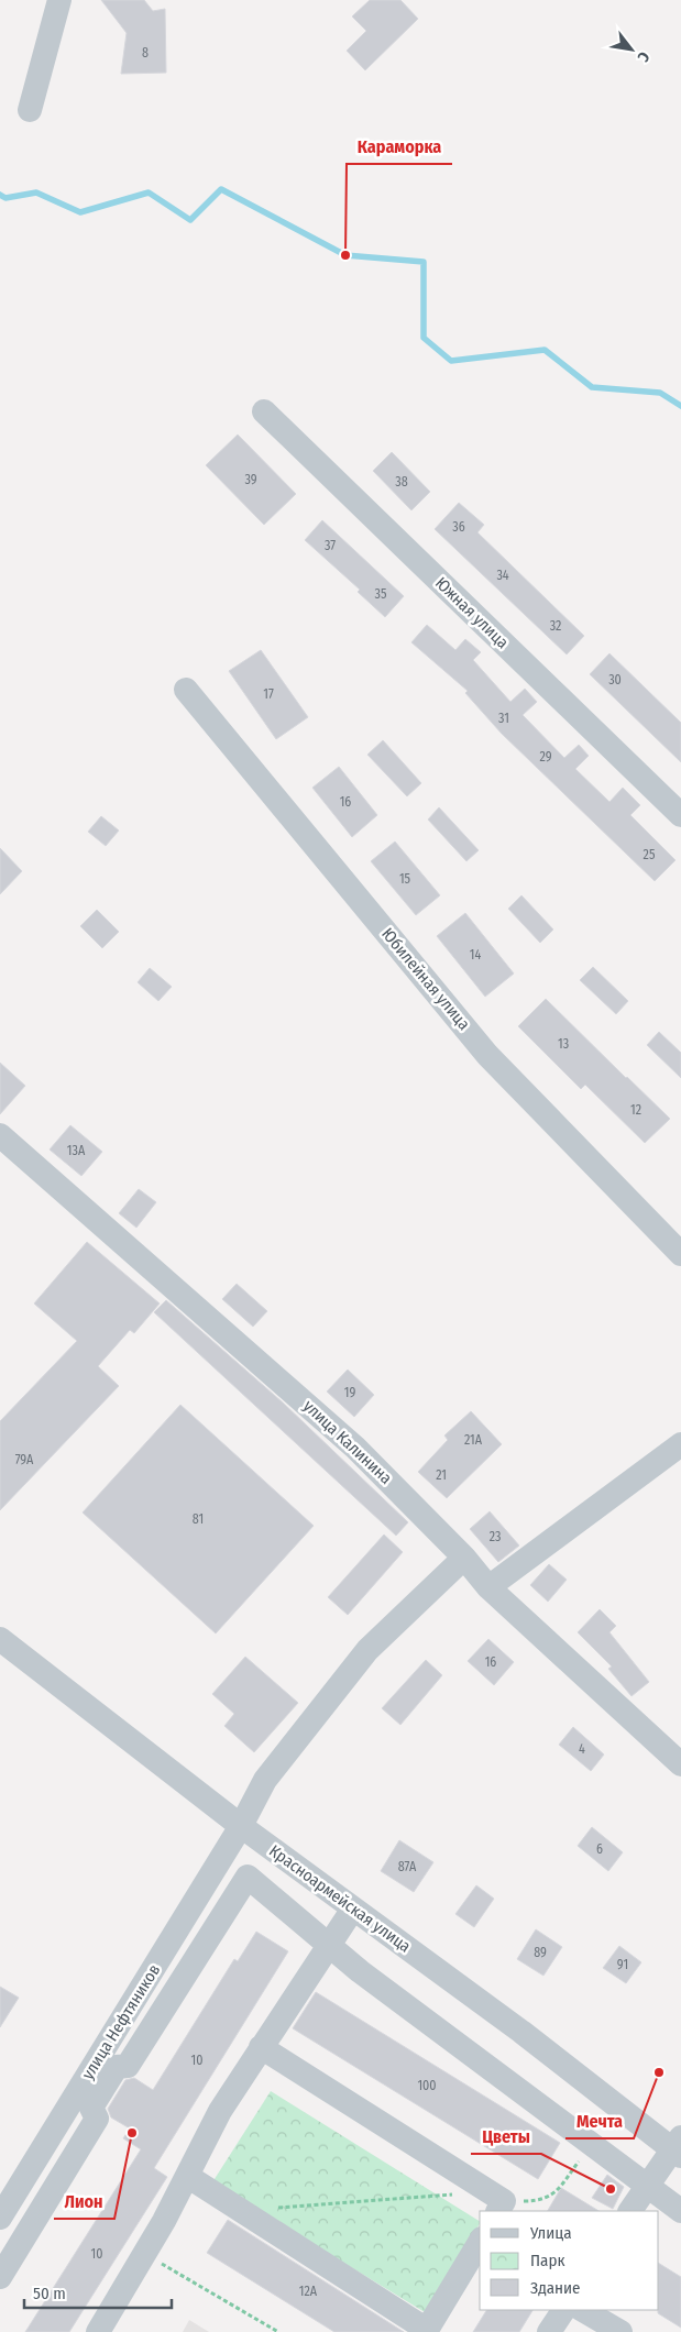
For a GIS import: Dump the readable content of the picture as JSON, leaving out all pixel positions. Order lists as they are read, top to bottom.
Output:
{
  "streets": {
    "street": [
      "Южная улица",
      "Юбилейная улица",
      "улица Калинина",
      "Красноармейская улица",
      "улица Нефтяников"
    ]
  },
  "crossings": [
    ["улица Калинина", "улица Нефтяников"],
    ["Красноармейская улица", "улица Нефтяников"]
  ],
  "places": [
    "Караморка",
    "Мечта",
    "Лион",
    "Цветы"
  ],
  "house_numbers": [
    "8",
    "39",
    "38",
    "36",
    "37",
    "34",
    "35",
    "32",
    "30",
    "17",
    "31",
    "29",
    "16",
    "25",
    "15",
    "14",
    "13",
    "12",
    "13А",
    "19",
    "21А",
    "79А",
    "21",
    "81",
    "23",
    "16",
    "4",
    "6",
    "87А",
    "89",
    "91",
    "10",
    "100",
    "10",
    "12А"
  ],
  "legend": ["Улица", "Парк", "Здание"],
  "scale_bar": "50 m",
  "north": "bottom right"
}
